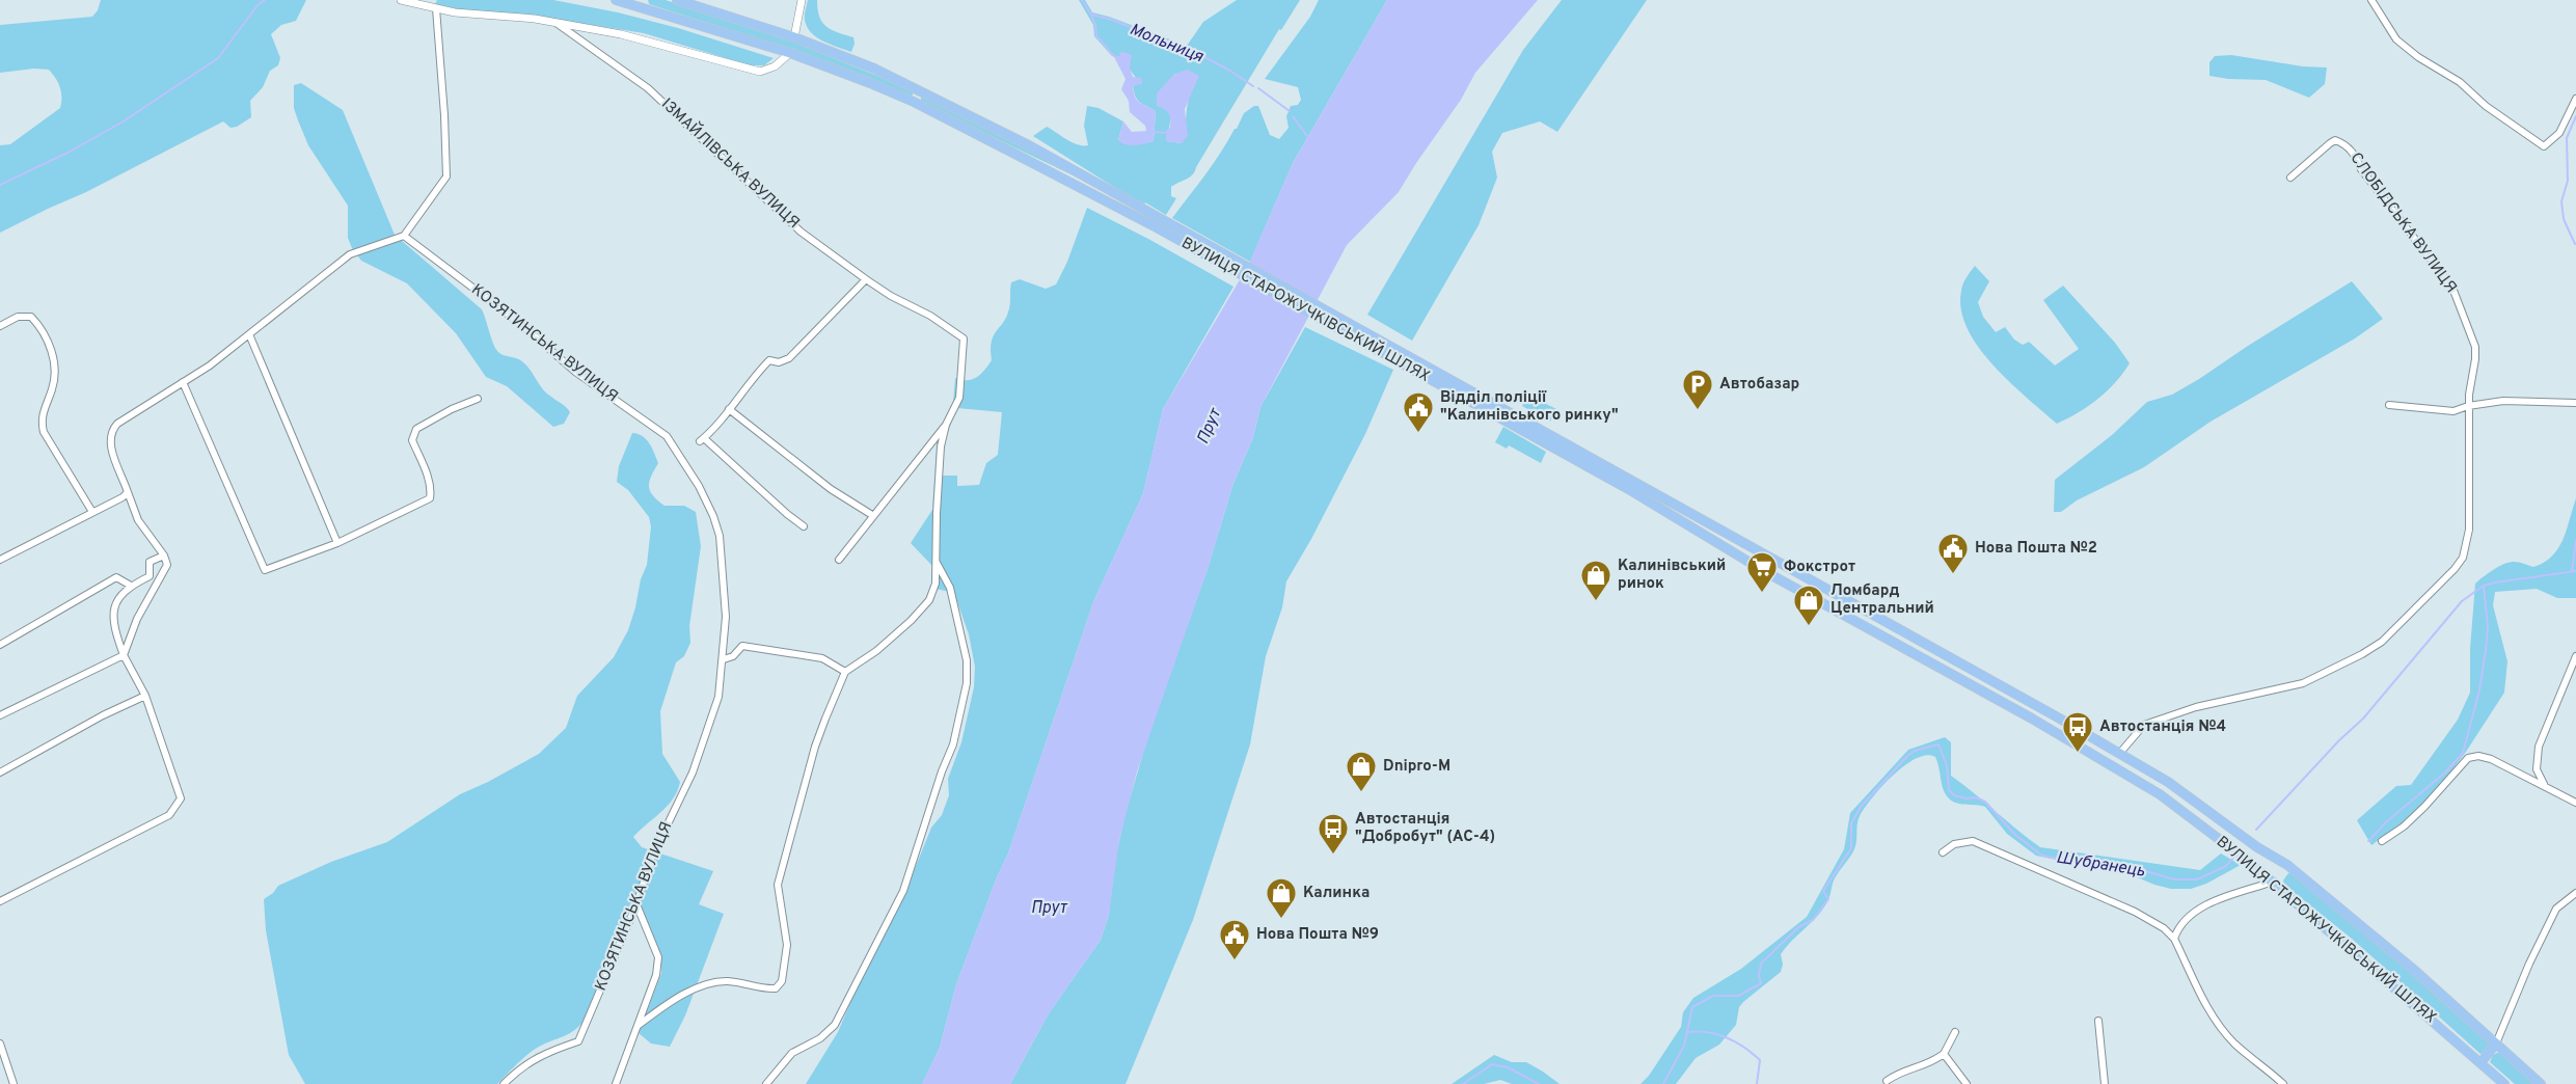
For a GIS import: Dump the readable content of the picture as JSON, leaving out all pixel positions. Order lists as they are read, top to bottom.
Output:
{
  "streets": {
    "main road": ["ВУЛИЦЯ СТАРОЖУЧКІВСЬКИЙ ШЛЯХ"],
    "street": ["ІЗМАЙЛІВСЬКА ВУЛИЦЯ", "СЛОБІДСЬКА ВУЛИЦЯ", "КОЗЯТИНСЬКА ВУЛИЦЯ"]
  },
  "crossings": [
    ["СЛОБІДСЬКА ВУЛИЦЯ", "ВУЛИЦЯ СТАРОЖУЧКІВСЬКИЙ ШЛЯХ"]
  ],
  "water": ["Мольниця", "Прут", "Шубранець"],
  "places": {
    "parking": ["Автобазар"],
    "public building": ["Відділ поліції \"Калинівського ринку\"", "Нова Пошта №2", "Нова Пошта №9"],
    "supermarket": ["Фокстрот"],
    "shop": [
      "Калинівський ринок",
      "Ломбард Центральний",
      "Dnipro-M",
      "Калинка"
    ],
    "bus stop": ["Автостанція №4", "Автостанція \"Добробут\" (АС-4)"]
  }
}
